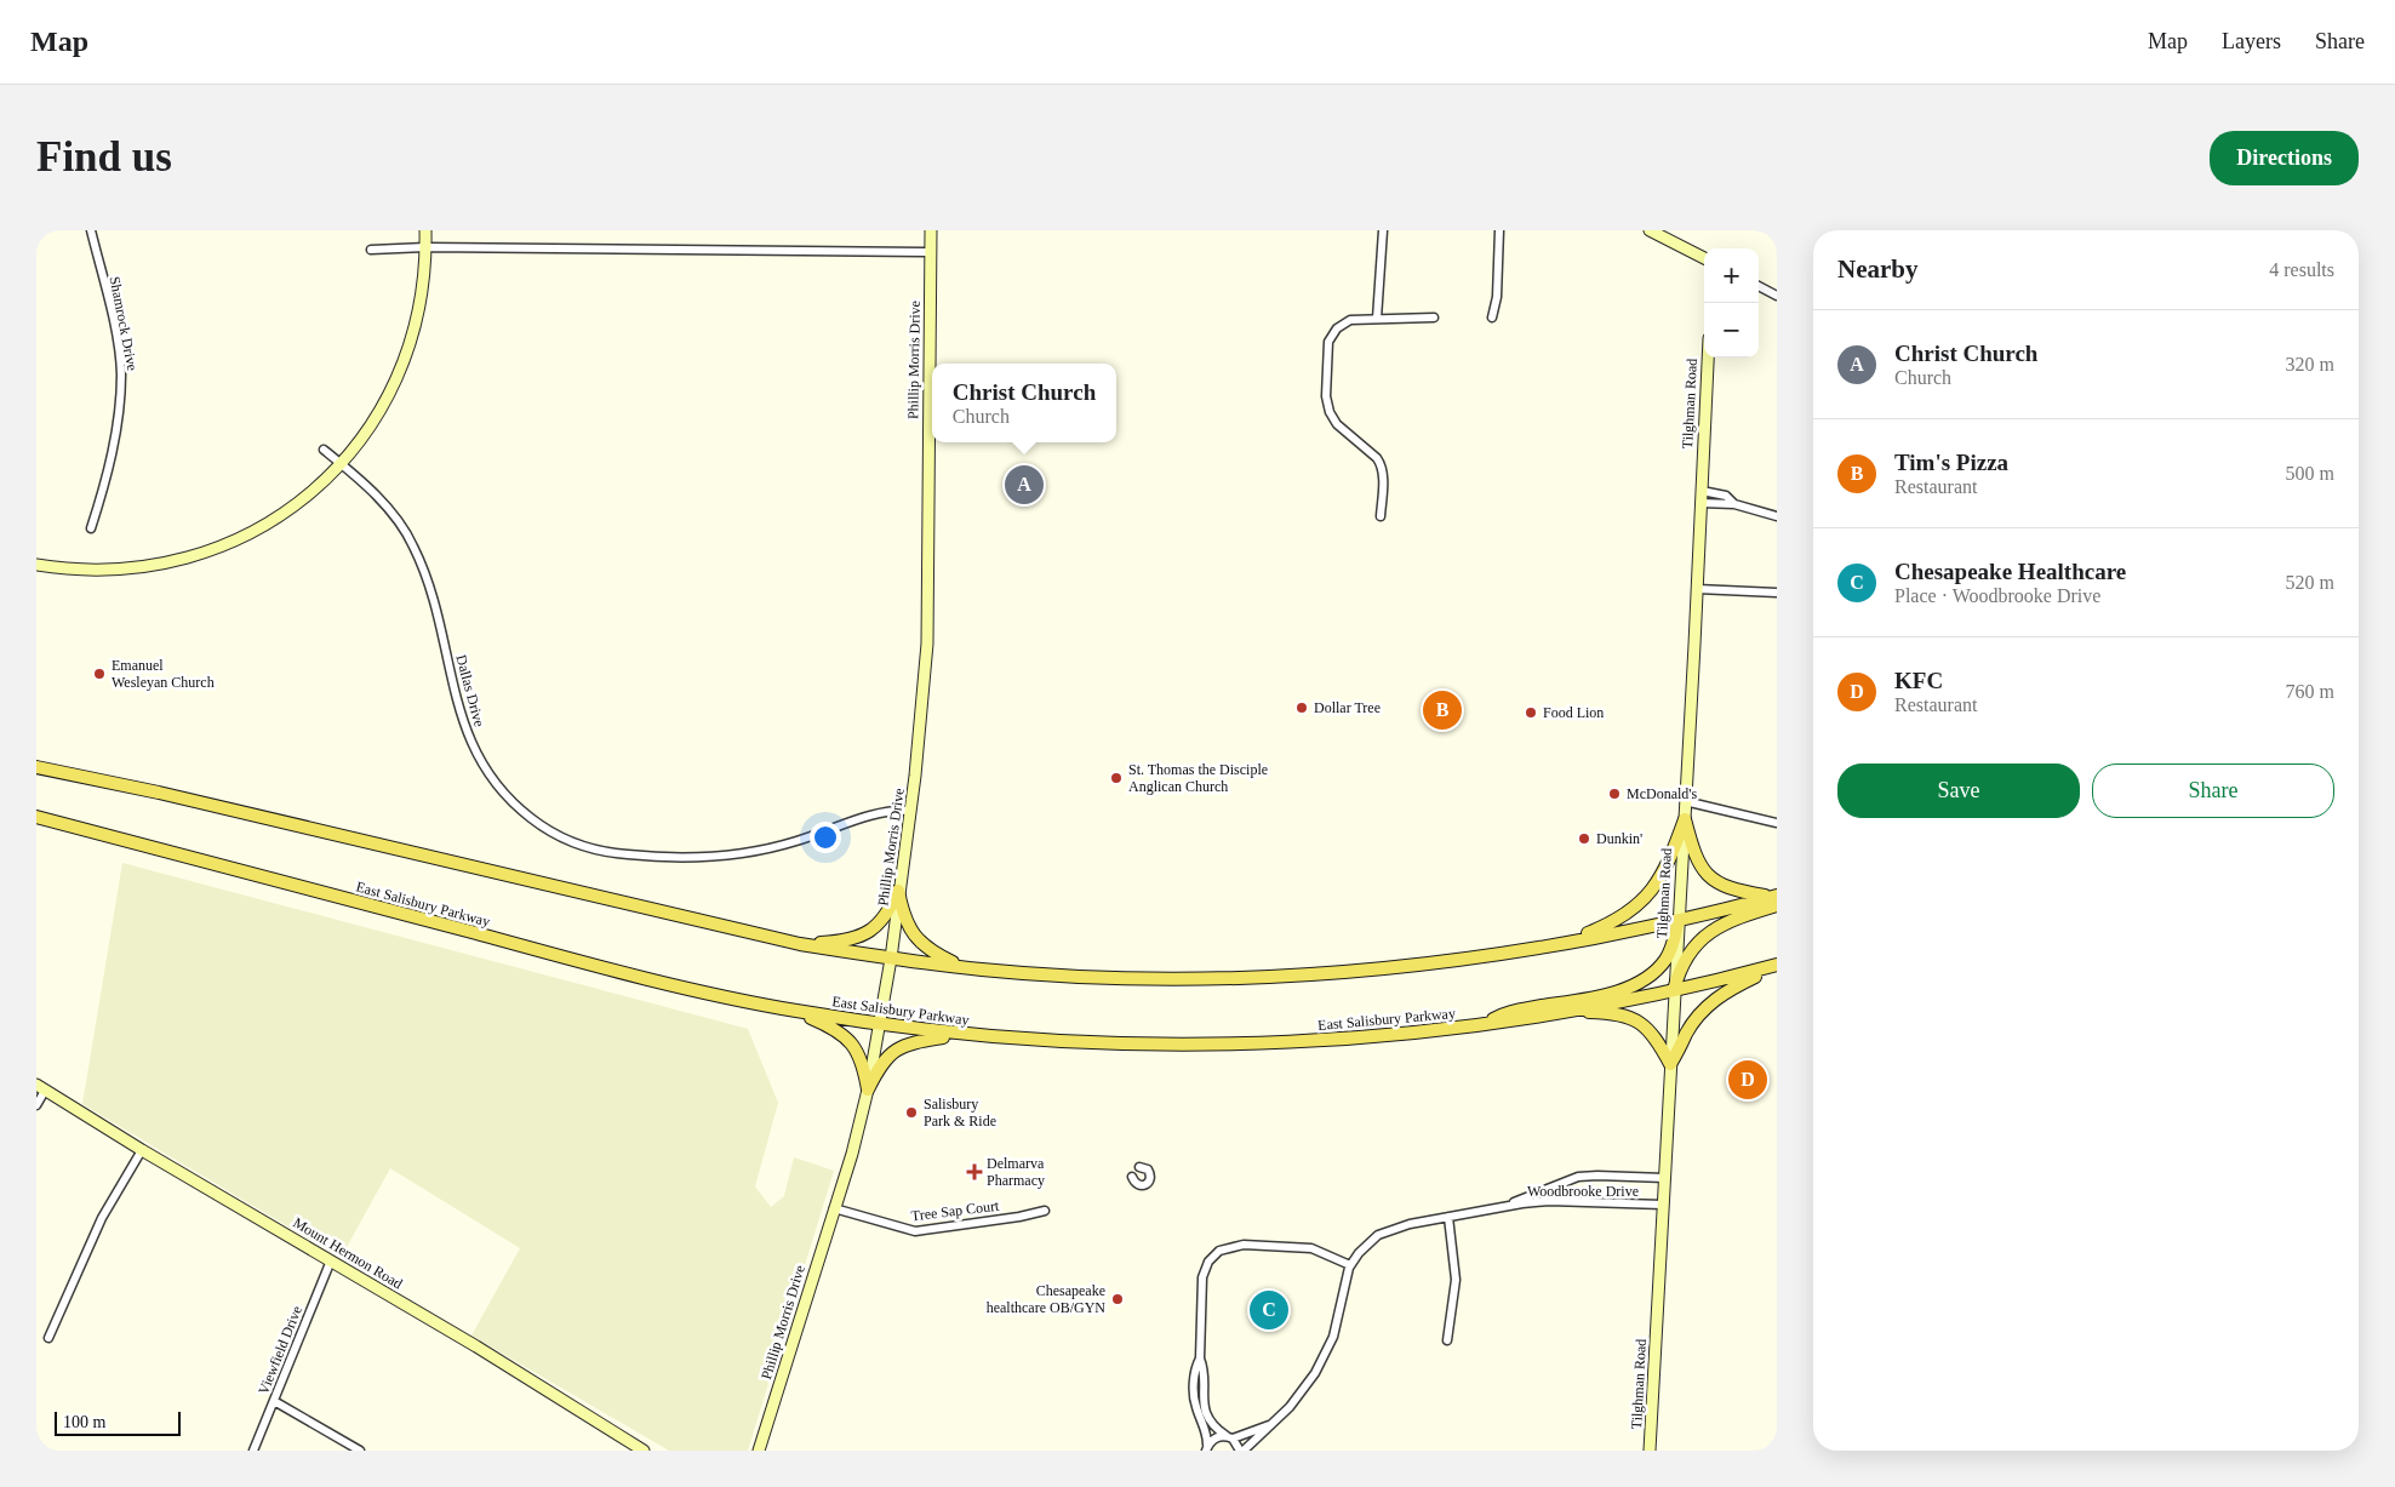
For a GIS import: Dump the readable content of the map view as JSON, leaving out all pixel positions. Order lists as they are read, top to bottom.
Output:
{
  "streets": {
    "main road": ["East Salisbury Parkway"],
    "street": [
      "Shamrock Drive",
      "Phillip Morris Drive",
      "Tilghman Road",
      "Dallas Drive",
      "Woodbrooke Drive",
      "Tree Sap Court",
      "Mount Hermon Road",
      "Viewfield Drive"
    ]
  },
  "crossings": [
    ["Phillip Morris Drive", "Dallas Drive"],
    ["Phillip Morris Drive", "East Salisbury Parkway"],
    ["Phillip Morris Drive", "Tree Sap Court"],
    ["Tilghman Road", "East Salisbury Parkway"],
    ["Tilghman Road", "Woodbrooke Drive"],
    ["Mount Hermon Road", "Viewfield Drive"]
  ],
  "places": {
    "other": [
      "Emanuel Wesleyan Church",
      "Dollar Tree",
      "Food Lion",
      "St. Thomas the Disciple Anglican Church",
      "McDonald's",
      "Dunkin'",
      "Salisbury Park & Ride",
      "Chesapeake healthcare OB/GYN"
    ],
    "health": ["Delmarva Pharmacy"]
  },
  "scale_bar": "100 m",
  "page": {
    "header": "Map",
    "nav": ["Map", "Layers", "Share"],
    "buttons": [
      "Directions",
      ["Save", "Share"]
    ],
    "title": "Find us",
    "heading": ["Nearby", "4 results"],
    "map_buttons": ["+", "−"],
    "list": [
      {
        "mark": "A",
        "name": "Christ Church",
        "note": "Church",
        "value": "320 m"
      },
      {
        "mark": "B",
        "name": "Tim's Pizza",
        "note": "Restaurant",
        "value": "500 m"
      },
      {
        "mark": "C",
        "name": "Chesapeake Healthcare",
        "note": "Place · Woodbrooke Drive",
        "value": "520 m"
      },
      {
        "mark": "D",
        "name": "KFC",
        "note": "Restaurant",
        "value": "760 m"
      }
    ],
    "popup": ["Christ Church", "Church"],
    "pins": [
      "A",
      "B",
      "D",
      "C"
    ],
    "scale": "100 m"
  }
}
